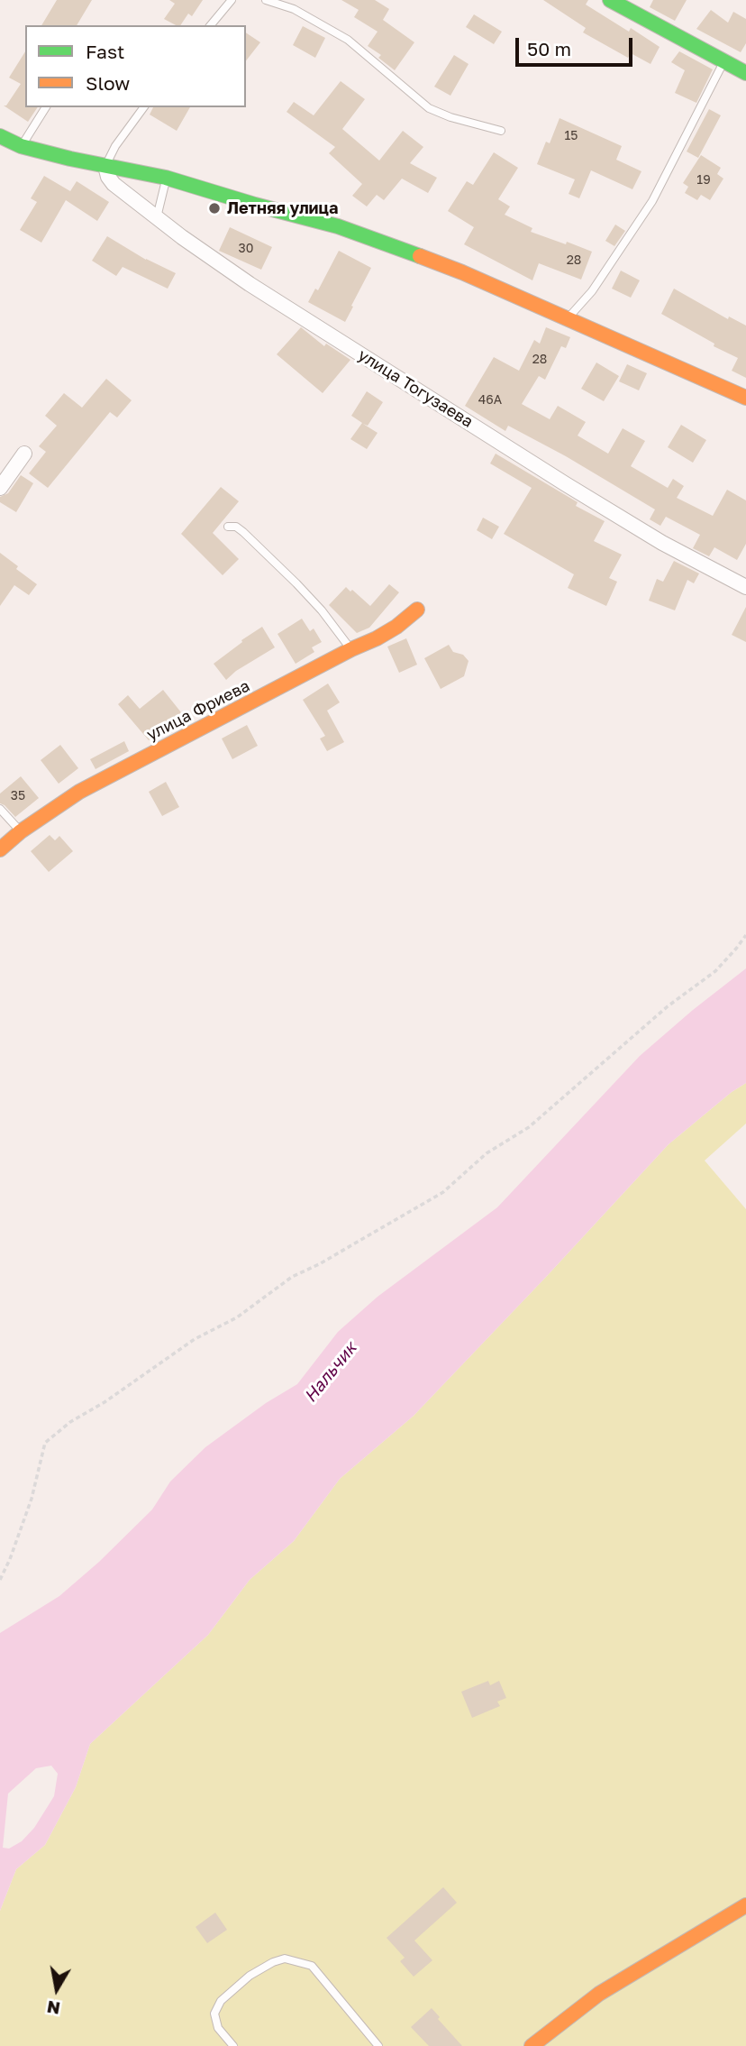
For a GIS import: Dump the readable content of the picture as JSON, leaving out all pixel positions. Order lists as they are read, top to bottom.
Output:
{
  "streets": {
    "street": ["улица Тогузаева", "улица Фриева"]
  },
  "water": ["Нальчик"],
  "places": ["Летняя улица"],
  "house_numbers": [
    "15",
    "19",
    "30",
    "28",
    "28",
    "46А",
    "35"
  ],
  "legend": ["Fast", "Slow"],
  "scale_bar": "50 m",
  "north": "bottom"
}
